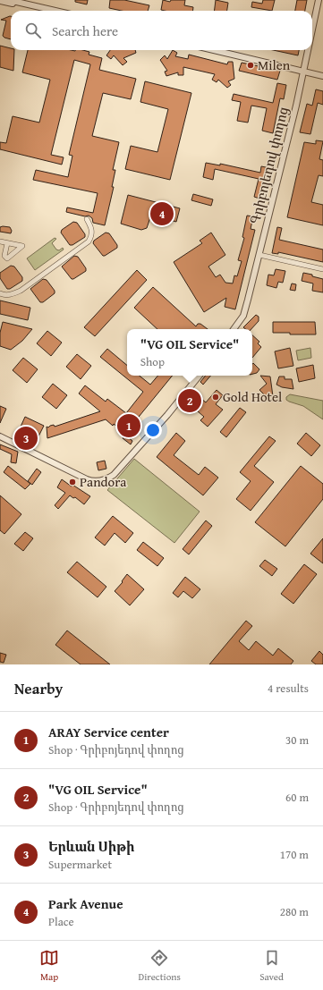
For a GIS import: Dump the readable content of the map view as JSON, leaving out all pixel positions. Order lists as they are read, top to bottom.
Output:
{
  "streets": {
    "street": ["Գրիբոյեդով փողոց"]
  },
  "places": ["Milen", "Gold Hotel", "Pandora"],
  "page": {
    "search": "Search here",
    "pins": [
      "4",
      "2",
      "1",
      "3"
    ],
    "popup": ["\"VG OIL Service\"", "Shop"],
    "heading": ["Nearby", "4 results"],
    "list": [
      {
        "mark": "1",
        "name": "ARAY Service center",
        "note": "Shop · Գրիբոյեդով փողոց",
        "value": "30 m"
      },
      {
        "mark": "2",
        "name": "\"VG OIL Service\"",
        "note": "Shop · Գրիբոյեդով փողոց",
        "value": "60 m"
      },
      {
        "mark": "3",
        "name": "Երևան Սիթի",
        "note": "Supermarket",
        "value": "170 m"
      },
      {
        "mark": "4",
        "name": "Park Avenue",
        "note": "Place",
        "value": "280 m"
      }
    ],
    "nav": ["Map", "Directions", "Saved"]
  }
}
